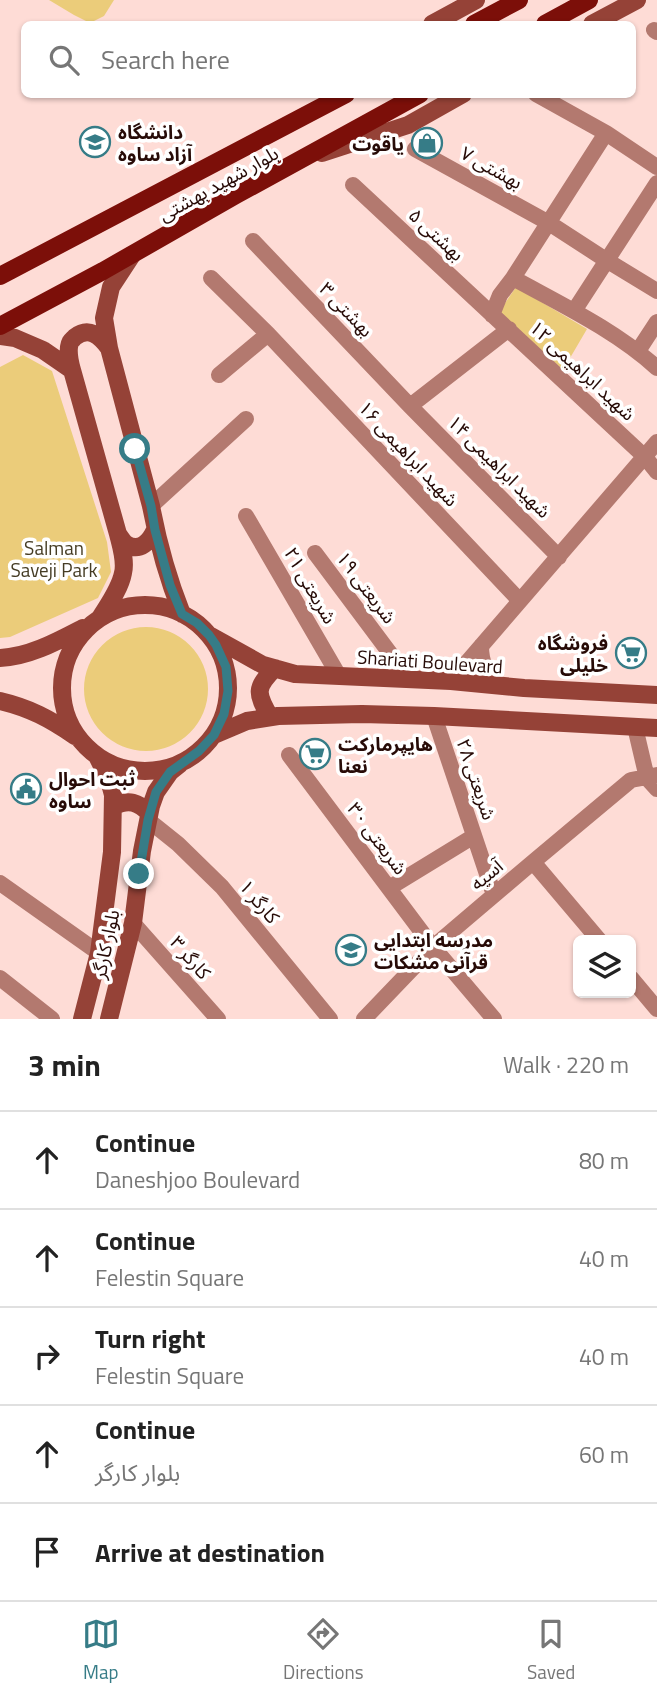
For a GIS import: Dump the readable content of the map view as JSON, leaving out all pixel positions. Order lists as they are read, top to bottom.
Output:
{
  "streets": {
    "main road": ["بلوار شهید بهشتی", "Shariati Boulevard", "بلوار کارگر"],
    "street": [
      "بهشتی ۷",
      "بهشتی ۵",
      "بهشتی ۳",
      "شهید ابراهیمی ۱۲",
      "شهید ابراهیمی ۱۶",
      "شهید ابراهیمی ۱۴",
      "شریعتی ۲۱",
      "شریعتی ۱۹",
      "شریعتی ۲۸",
      "شریعتی ۳۰",
      "آسیه",
      "کارگر ۱",
      "کارگر ۳"
    ]
  },
  "crossings": [
    ["بهشتی ۵", "شهید ابراهیمی ۱۲"],
    ["بهشتی ۳", "شهید ابراهیمی ۱۴"],
    ["شریعتی ۲۱", "Shariati Boulevard"],
    ["شریعتی ۱۹", "Shariati Boulevard"],
    ["Shariati Boulevard", "بلوار کارگر"],
    ["شریعتی ۲۸", "آسیه"],
    ["شریعتی ۳۰", "آسیه"],
    ["کارگر ۱", "بلوار کارگر"],
    ["بلوار کارگر", "کارگر ۳"]
  ],
  "parks": ["Salman Saveji Park"],
  "places": {
    "school or university": ["دانشگاه آزاد ساوه", "مدرسه ابتدایی قرآنی مشکات"],
    "shop": ["یاقوت"],
    "supermarket": ["فروشگاه خلیلی", "هایپرمارکت نعنا"],
    "public building": ["ثبت احوال ساوه"]
  },
  "page": {
    "search": "Search here",
    "heading": ["3 min", "Walk · 220 m"],
    "list": [
      ["Continue", "Daneshjoo Boulevard", "80 m"],
      ["Continue", "Felestin Square", "40 m"],
      ["Turn right", "Felestin Square", "40 m"],
      ["Continue", "بلوار کارگر", "60 m"],
      "Arrive at destination"
    ],
    "nav": ["Map", "Directions", "Saved"]
  }
}
